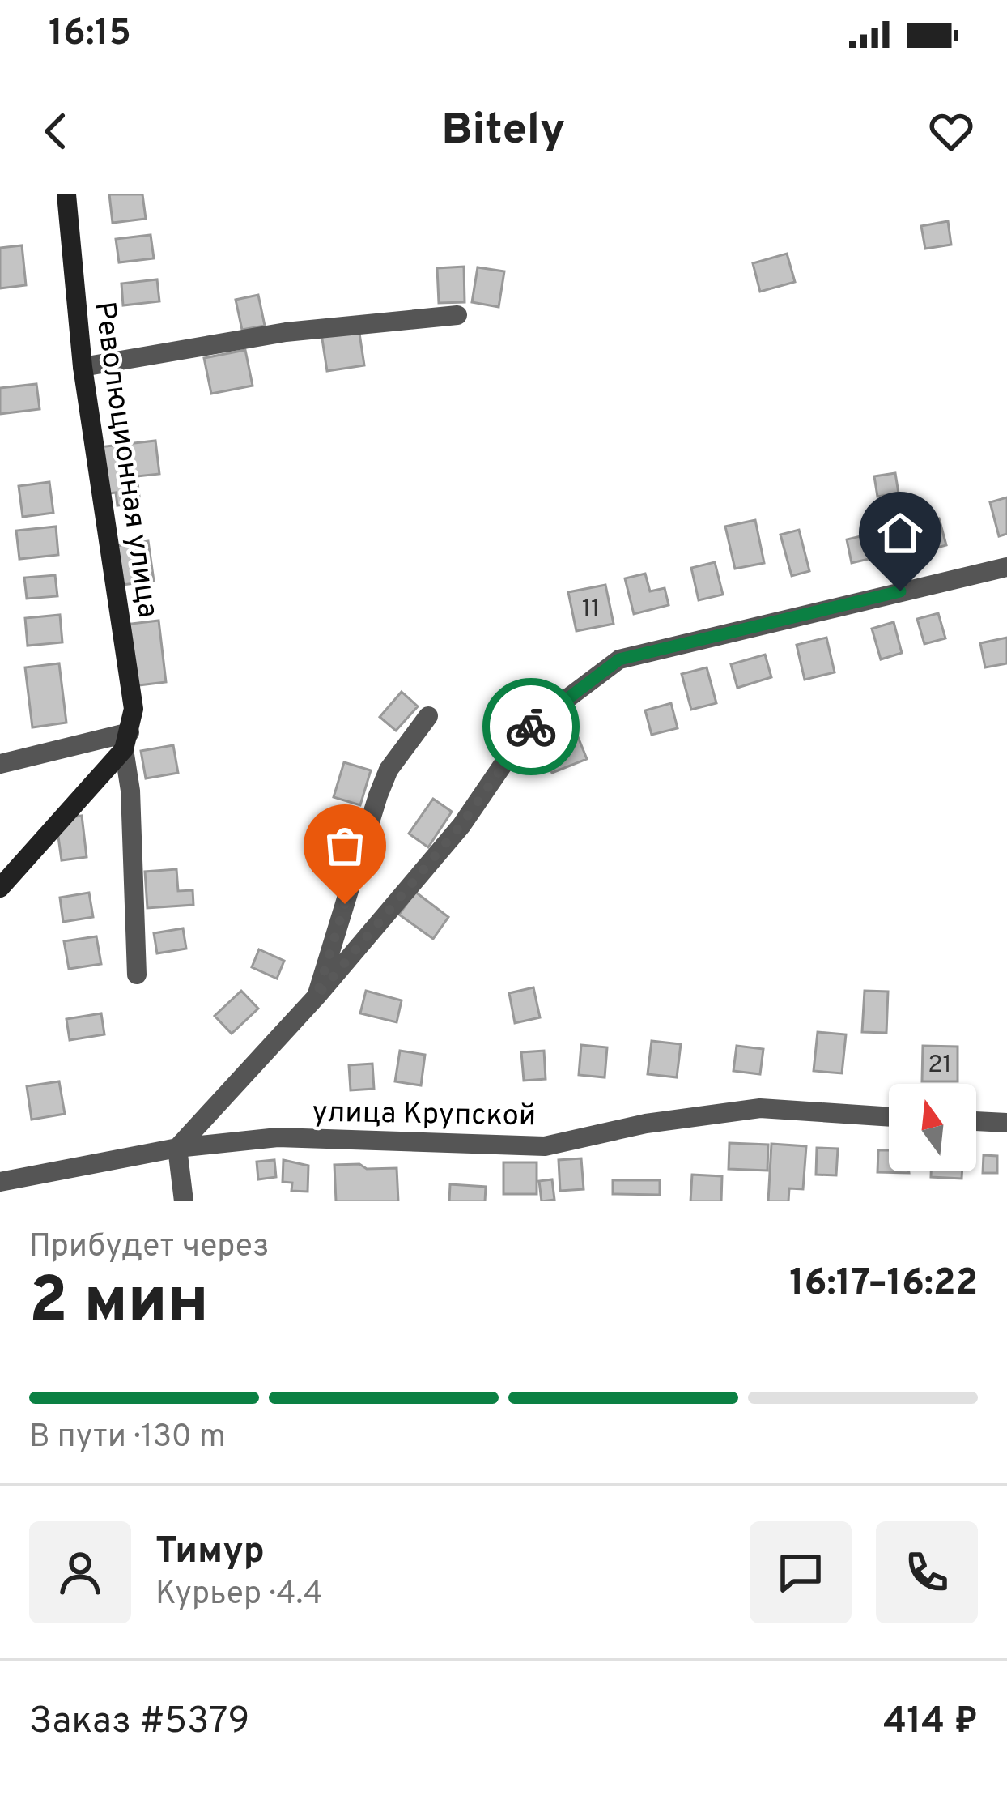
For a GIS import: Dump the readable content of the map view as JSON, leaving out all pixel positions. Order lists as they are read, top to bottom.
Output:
{
  "streets": {
    "street": ["Революционная улица", "улица Крупской"]
  },
  "house_numbers": ["11", "21"],
  "north": "top",
  "page": {
    "status": "16:15",
    "header": "Bitely",
    "heading": ["2 мин", "Прибудет через", "16:17–16:22"],
    "panel": [
      "Тимур",
      "Курьер · 4.4",
      "Заказ #5379",
      "414 ₽"
    ],
    "bar": "В пути · 130 m"
  }
}
